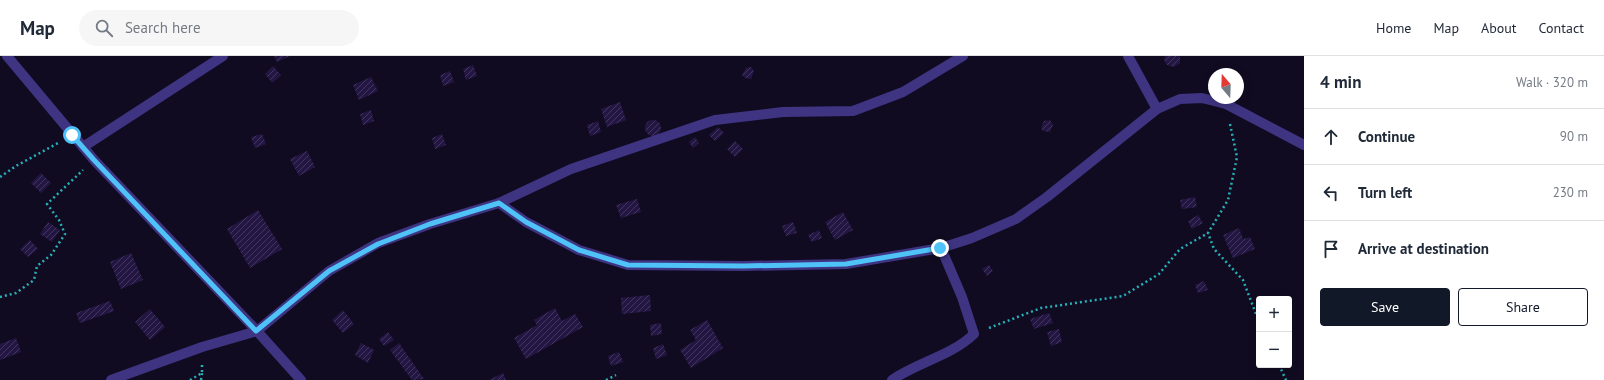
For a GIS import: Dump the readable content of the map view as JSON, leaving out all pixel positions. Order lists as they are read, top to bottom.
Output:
{
  "north": "top",
  "page": {
    "header": "Map",
    "search": "Search here",
    "nav": [
      "Home",
      "Map",
      "About",
      "Contact"
    ],
    "heading": ["4 min", "Walk · 320 m"],
    "list": [
      ["Continue", "90 m"],
      ["Turn left", "230 m"],
      "Arrive at destination"
    ],
    "buttons": ["Save", "Share"],
    "map_buttons": ["+", "−"]
  }
}
